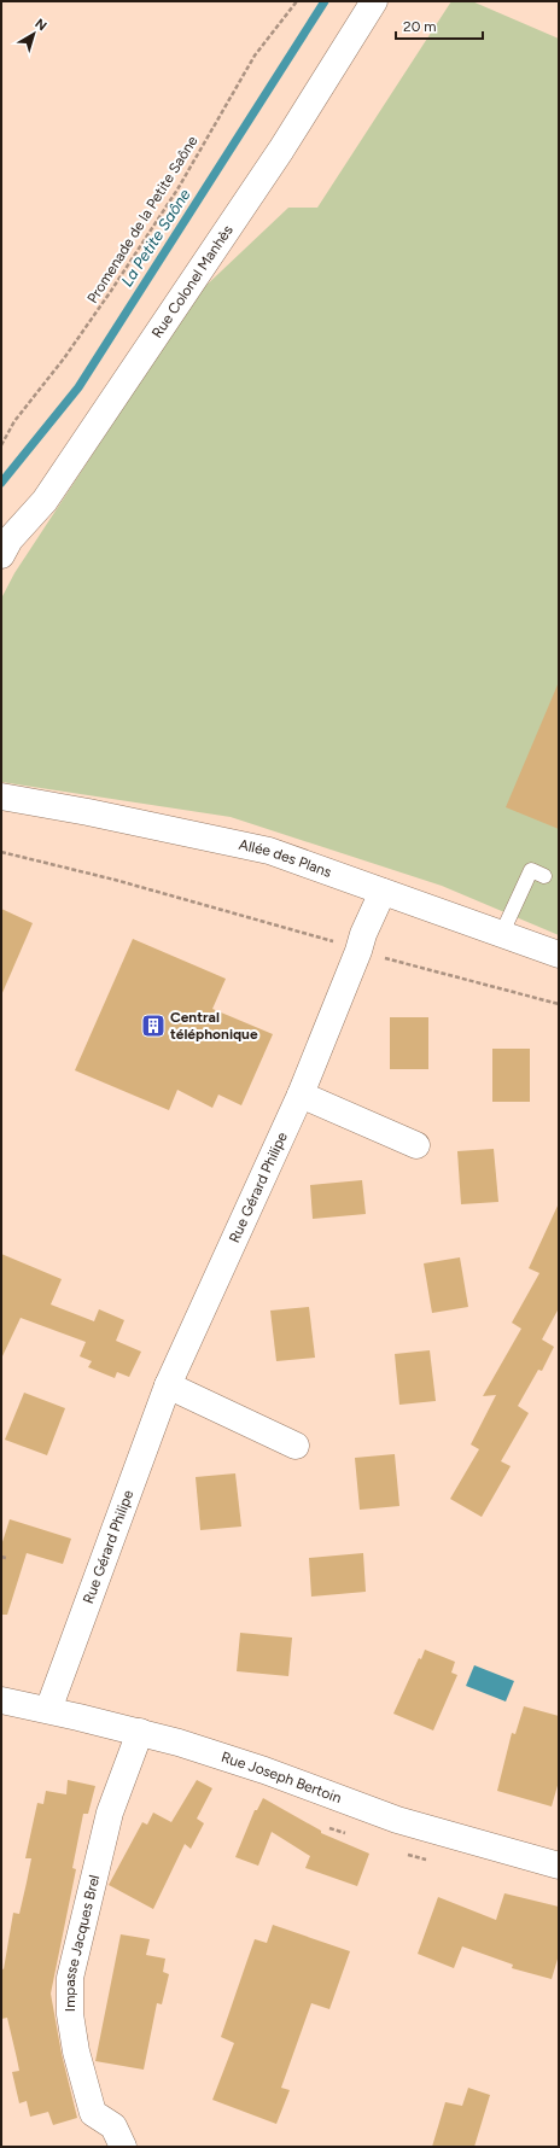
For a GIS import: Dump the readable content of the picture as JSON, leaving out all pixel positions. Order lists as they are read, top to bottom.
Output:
{
  "streets": {
    "street": [
      "Rue Colonel Manhès",
      "Allée des Plans",
      "Rue Gérard Philipe",
      "Rue Joseph Bertoin",
      "Impasse Jacques Brel"
    ],
    "path": ["Promenade de la Petite Saône"]
  },
  "crossings": [
    ["Allée des Plans", "Rue Gérard Philipe"],
    ["Rue Gérard Philipe", "Rue Joseph Bertoin"],
    ["Rue Joseph Bertoin", "Impasse Jacques Brel"]
  ],
  "water": ["La Petite Saône"],
  "places": {
    "building": ["Central téléphonique"]
  },
  "scale_bar": "20 m",
  "north": "top right"
}
